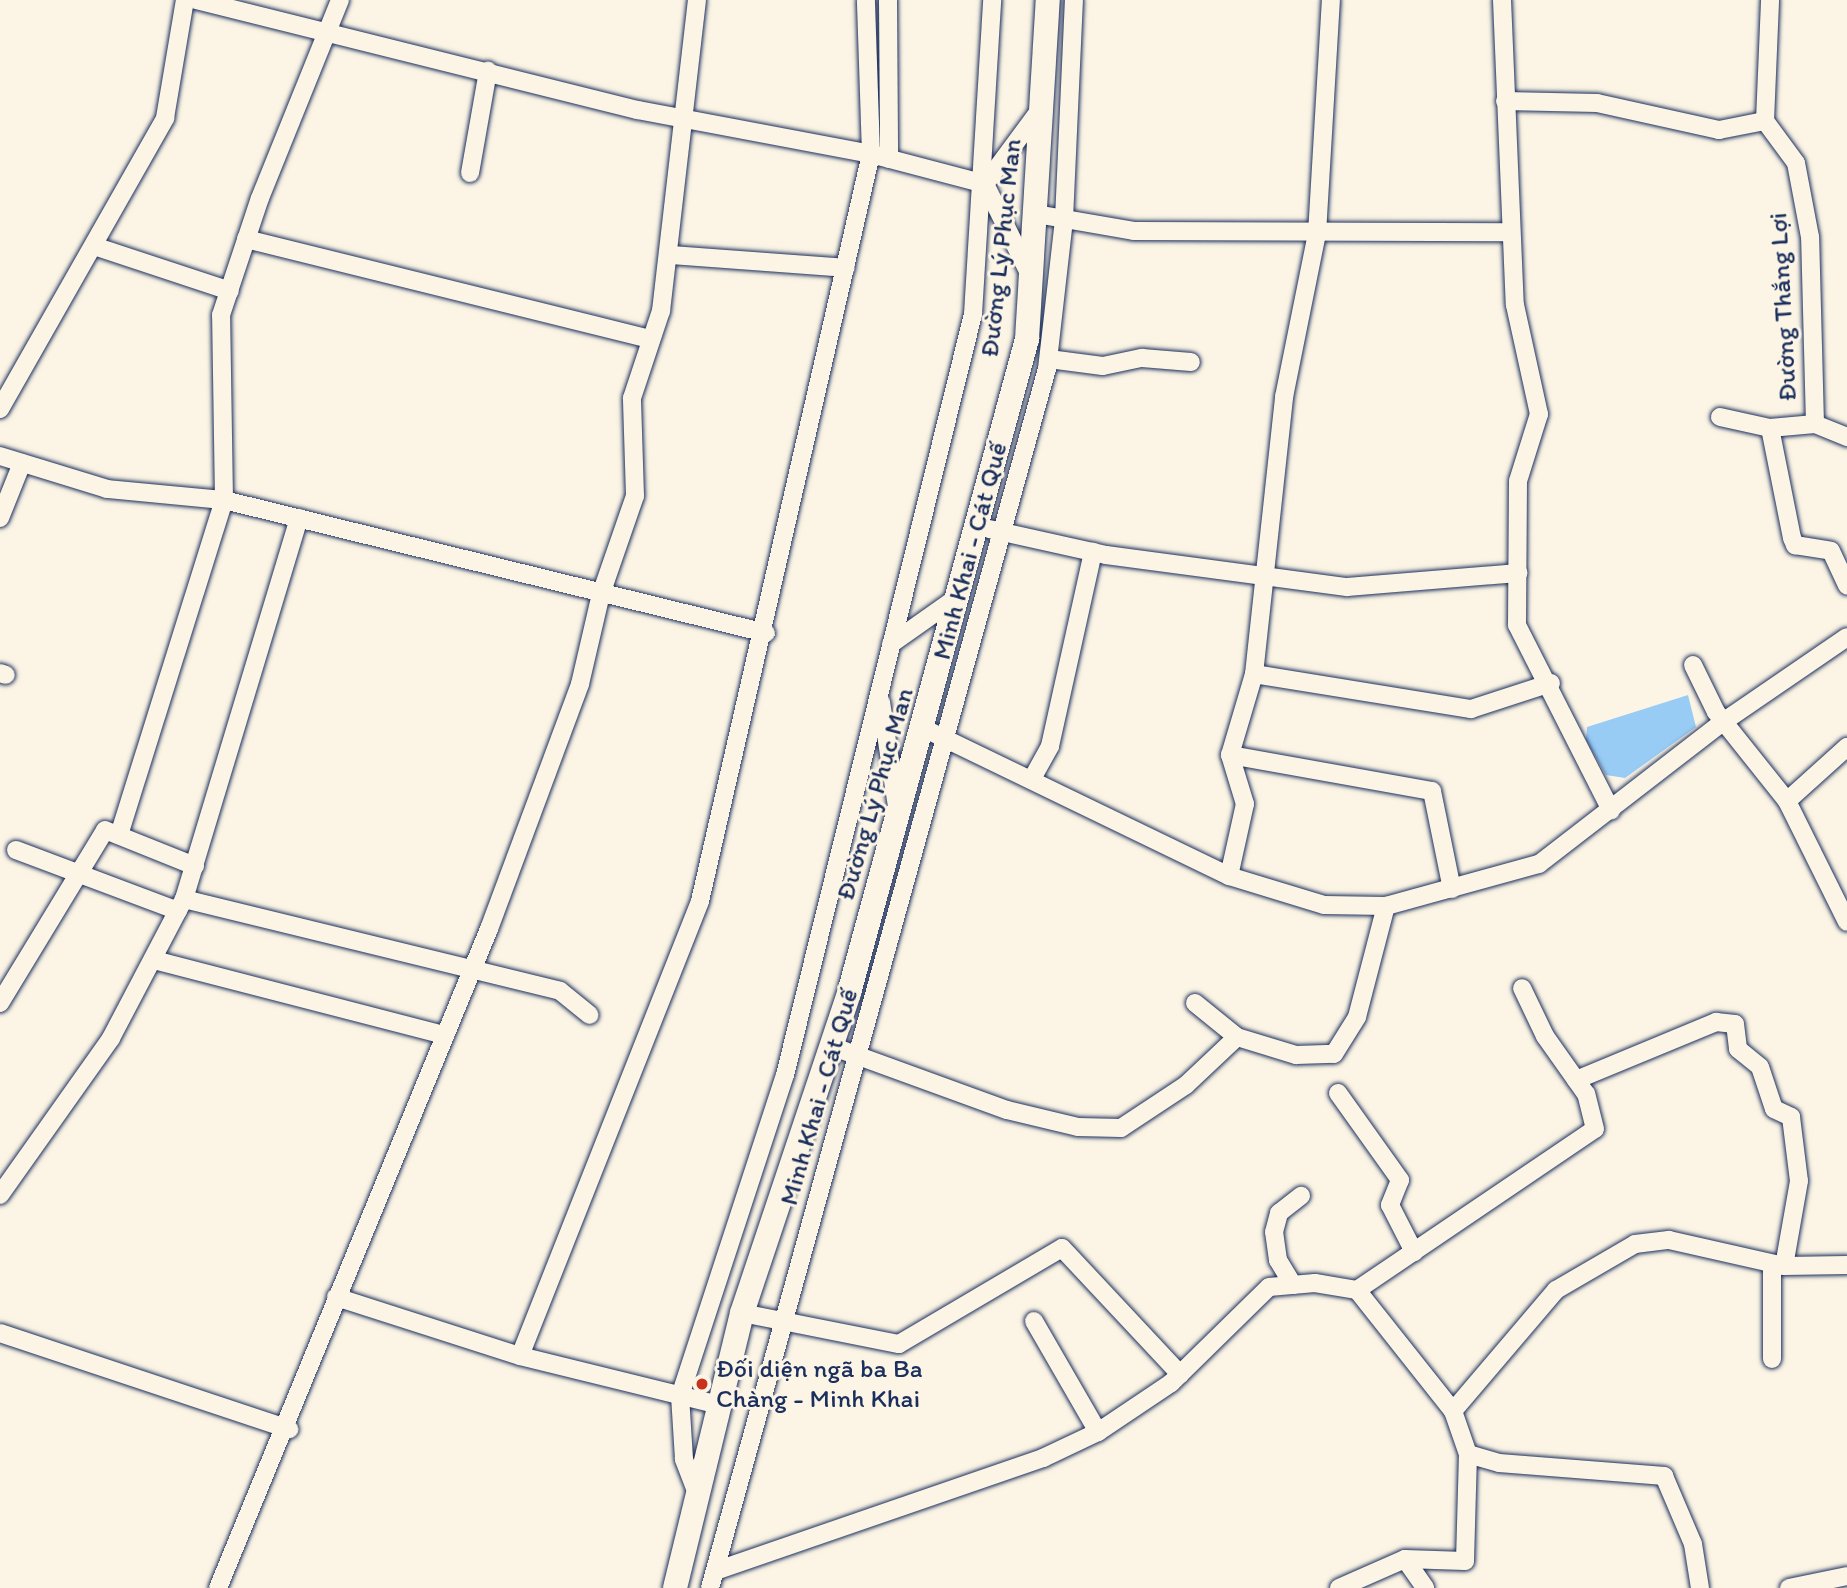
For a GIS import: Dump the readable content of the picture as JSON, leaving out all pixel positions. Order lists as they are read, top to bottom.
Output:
{
  "streets": {
    "main road": ["Đường Lý Phục Man"],
    "street": ["Đường Thắng Lợi", "Minh Khai - Cát Quế"]
  },
  "crossings": [
    ["Đường Lý Phục Man", "Minh Khai - Cát Quế"]
  ],
  "places": ["Đối diện ngã ba Ba Chàng - Minh Khai"]
}
